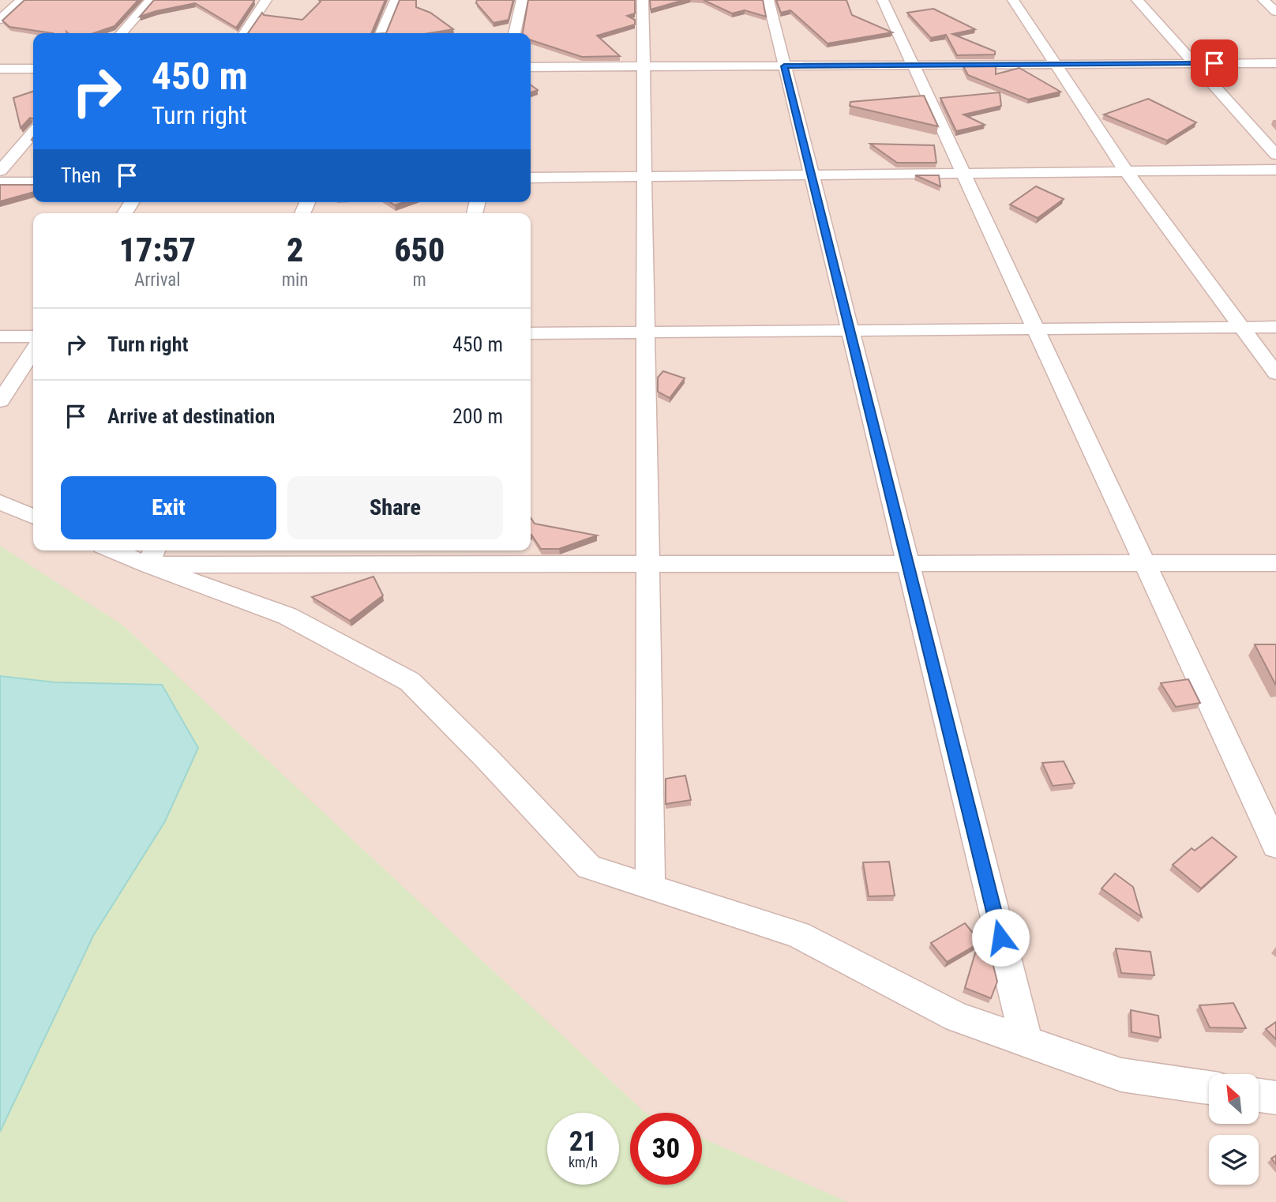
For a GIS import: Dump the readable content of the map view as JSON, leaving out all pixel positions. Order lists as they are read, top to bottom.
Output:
{
  "north": "top left",
  "page": {
    "turn": ["450 m", "Turn right"],
    "then": "Then",
    "eta": [
      "17:57",
      "Arrival",
      "2",
      "min",
      "650",
      "m"
    ],
    "list": [
      {
        "name": "Turn right",
        "value": "450 m"
      },
      {
        "name": "Arrive at destination",
        "value": "200 m"
      }
    ],
    "buttons": ["Exit", "Share"],
    "speed": "21 km/h",
    "limit": "30"
  }
}
